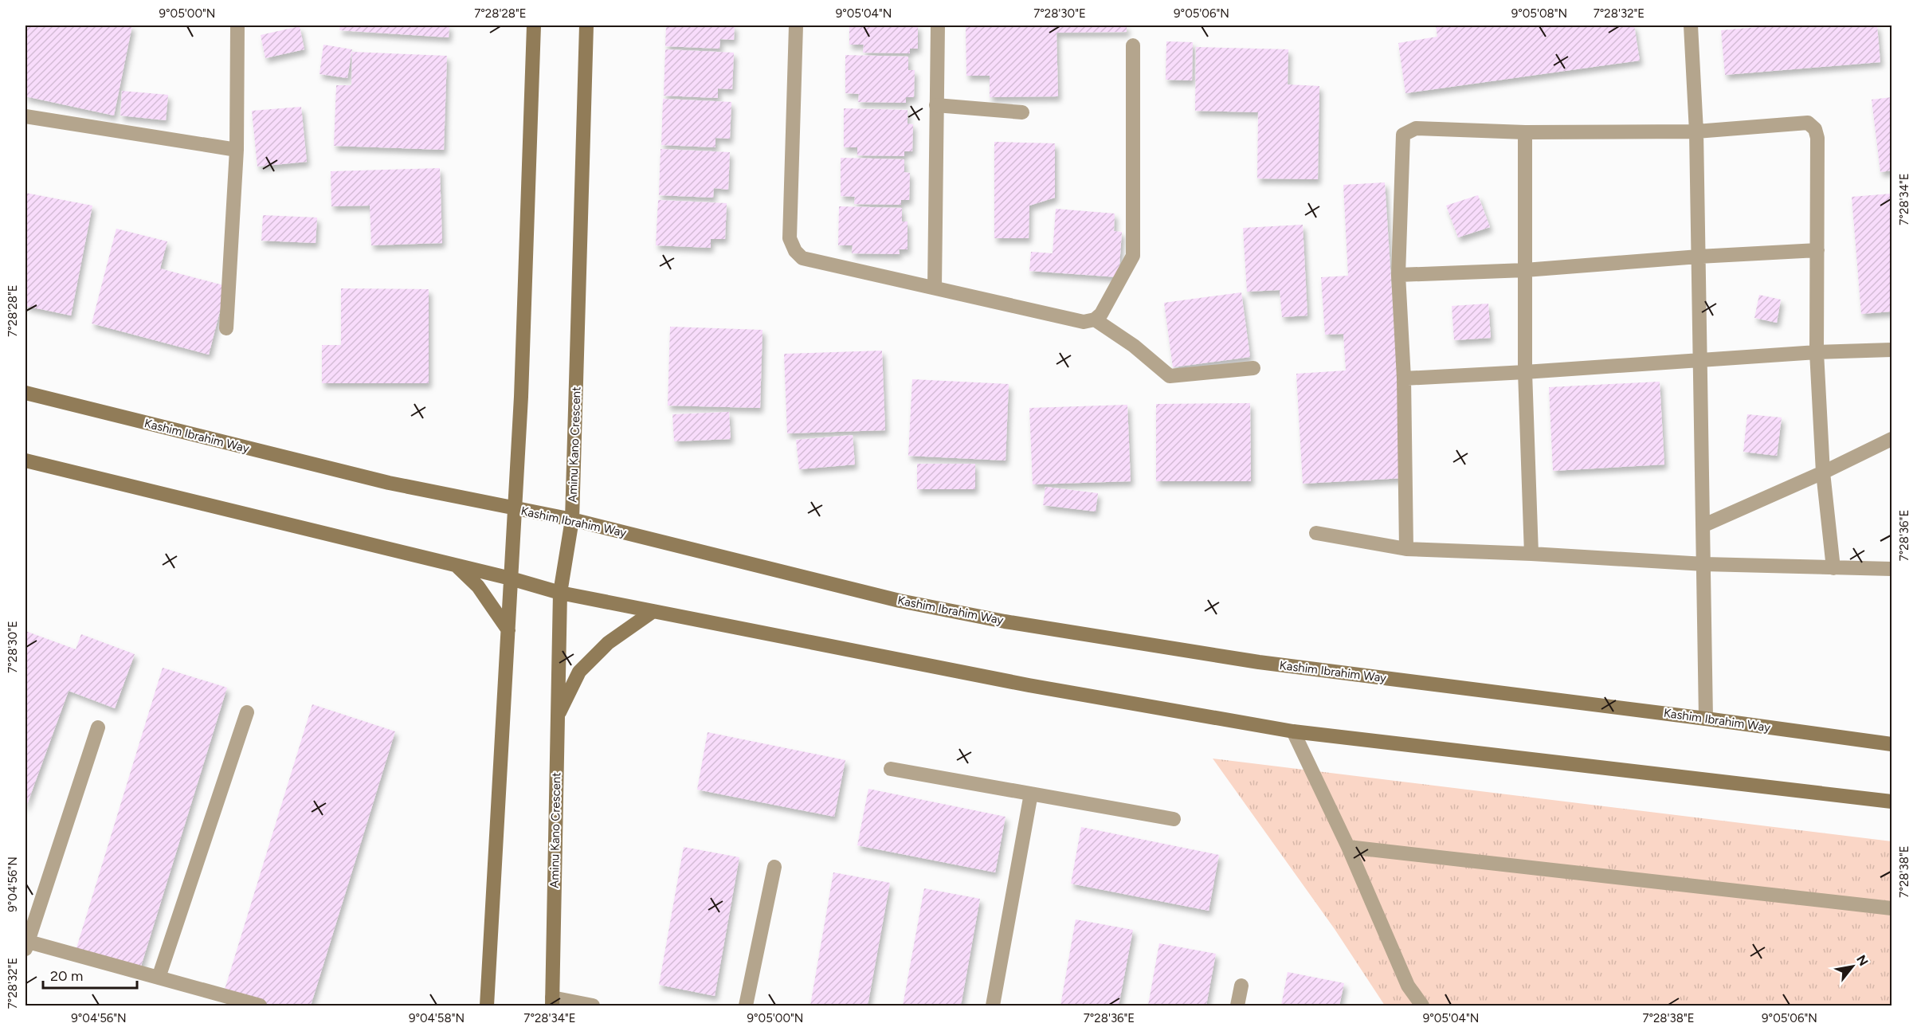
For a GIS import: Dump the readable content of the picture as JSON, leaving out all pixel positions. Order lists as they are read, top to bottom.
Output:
{
  "streets": {
    "main road": ["Kashim Ibrahim Way", "Aminu Kano Crescent"]
  },
  "crossings": [
    ["Kashim Ibrahim Way", "Aminu Kano Crescent"]
  ],
  "scale_bar": "20 m",
  "north": "top right",
  "coordinates": [
    "9°05'00\"N",
    "7°28'28\"E",
    "9°05'04\"N",
    "7°28'30\"E",
    "9°05'06\"N",
    "9°05'08\"N",
    "7°28'32\"E",
    "7°28'34\"E",
    "7°28'36\"E",
    "7°28'38\"E",
    "9°04'56\"N",
    "9°04'58\"N"
  ]
}
